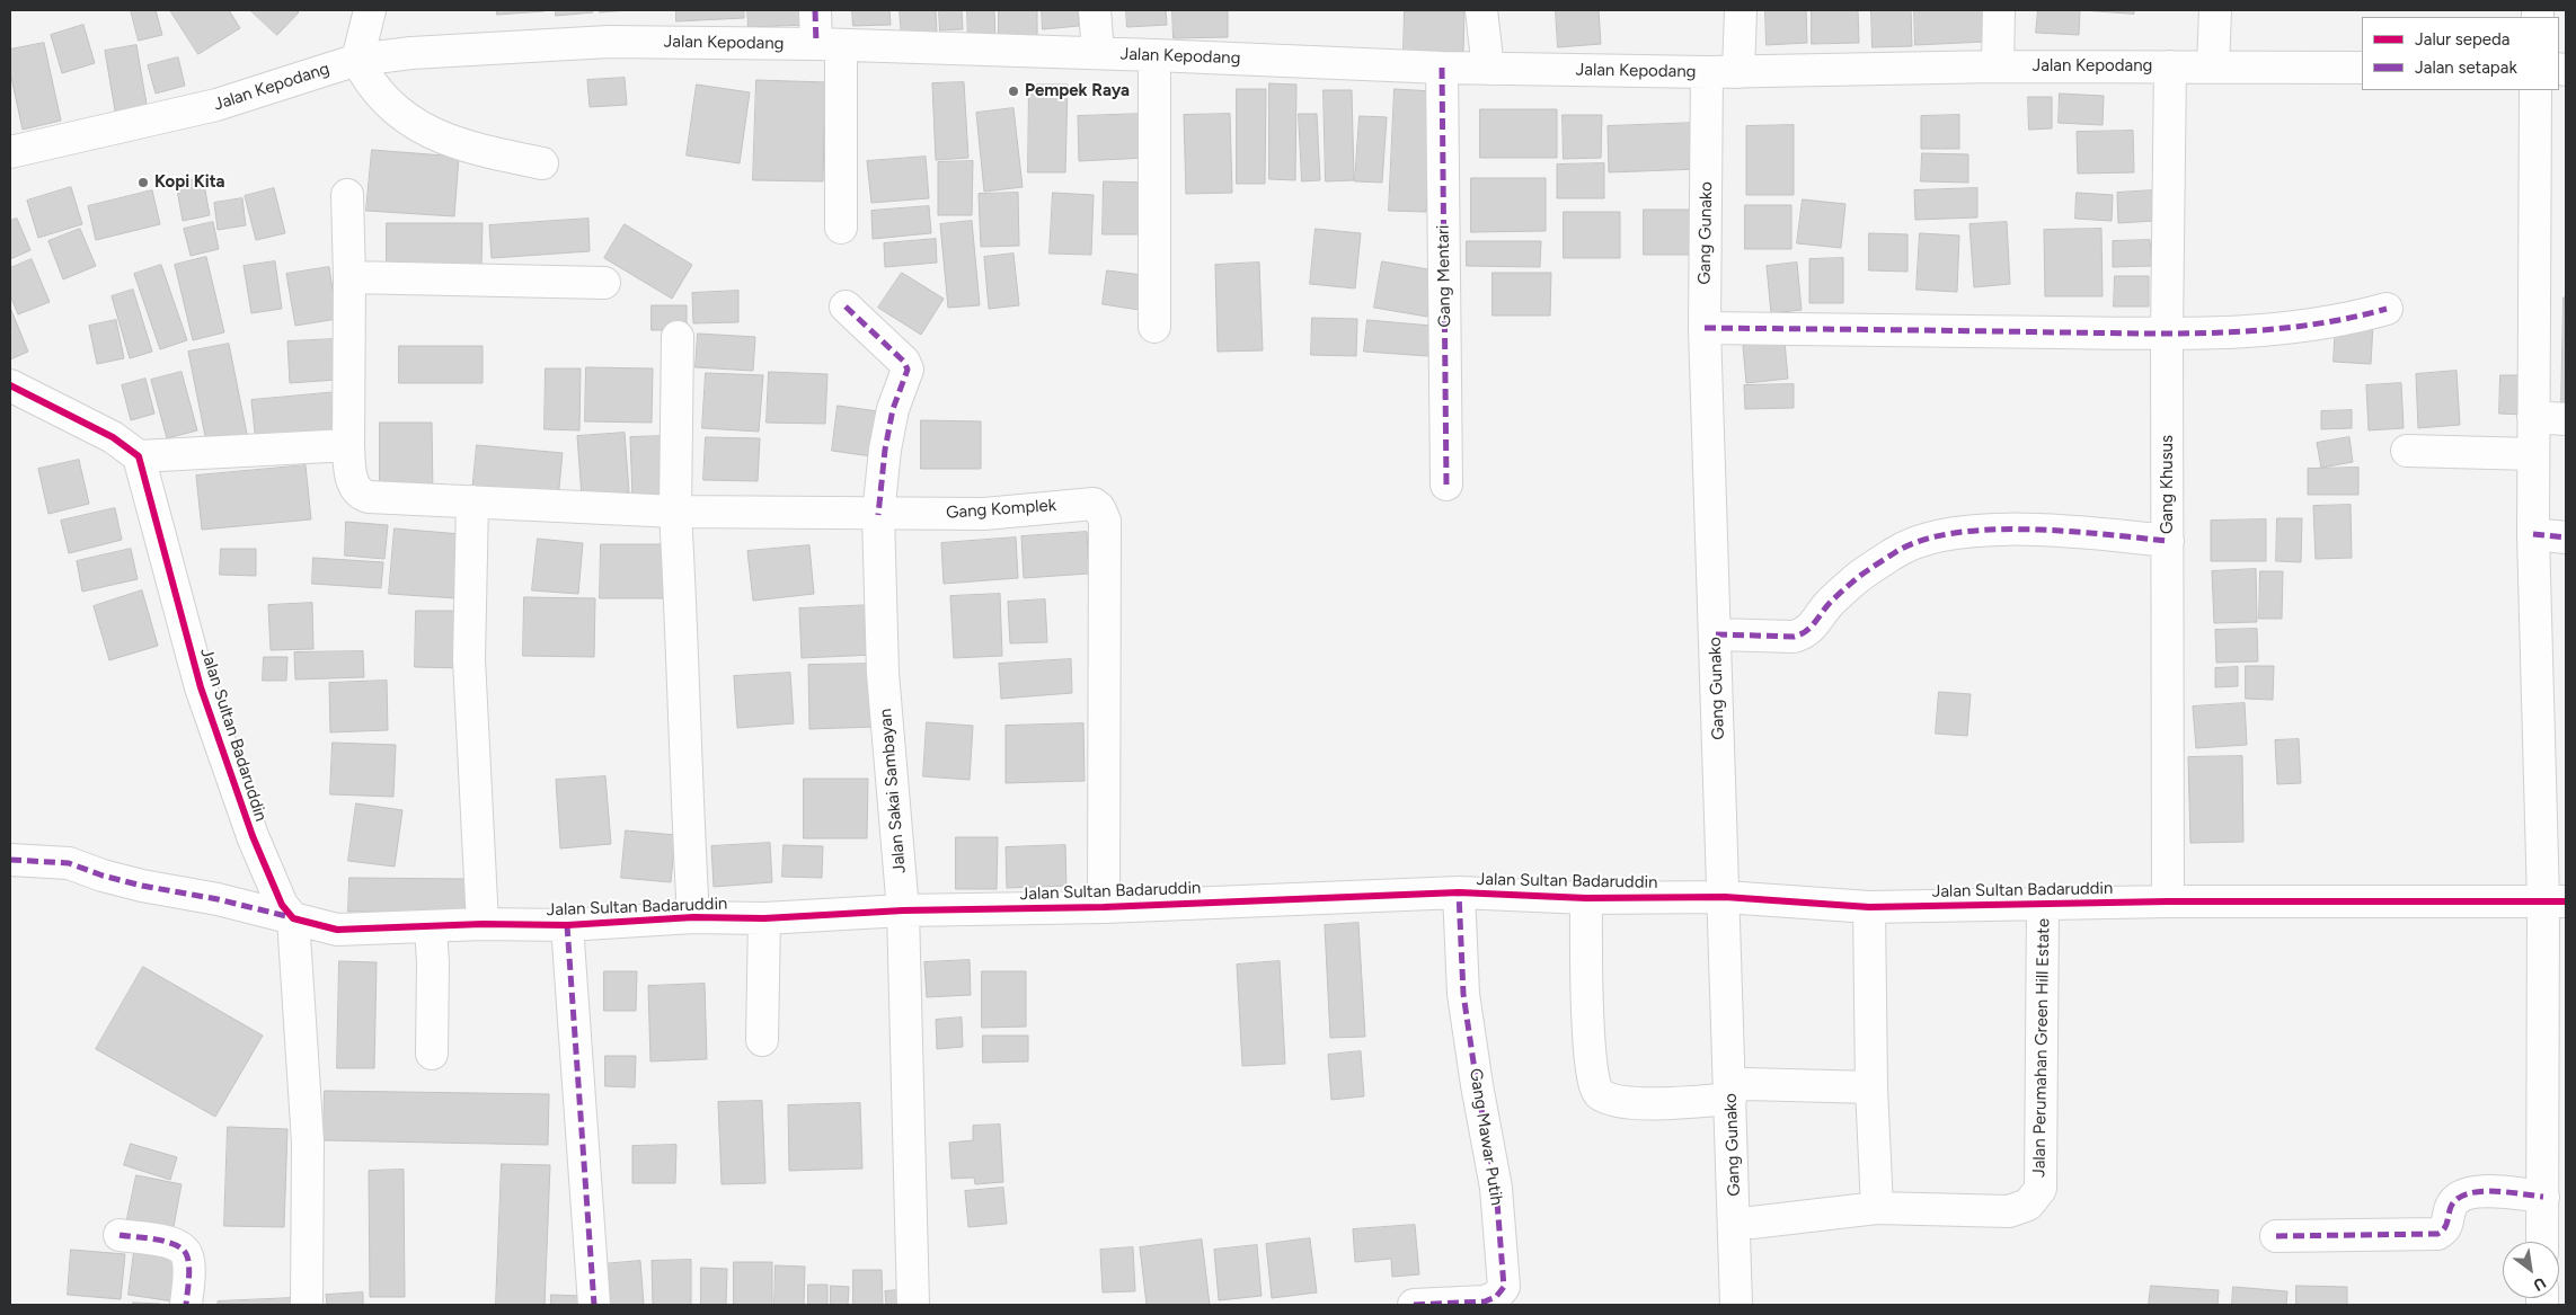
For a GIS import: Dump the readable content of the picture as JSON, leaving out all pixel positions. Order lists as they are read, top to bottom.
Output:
{
  "streets": {
    "street": [
      "Jalan Kepodang",
      "Gang Gunako",
      "Gang Mentari",
      "Gang Khusus",
      "Gang Komplek",
      "Jalan Sultan Badaruddin",
      "Jalan Sakai Sambayan",
      "Jalan Perumahan Green Hill Estate",
      "Gang Mawar Putih"
    ]
  },
  "crossings": [
    ["Jalan Kepodang", "Gang Gunako"],
    ["Jalan Kepodang", "Gang Mentari"],
    ["Jalan Kepodang", "Gang Khusus"],
    ["Gang Gunako", "Jalan Sultan Badaruddin"],
    ["Gang Khusus", "Jalan Sultan Badaruddin"],
    ["Gang Komplek", "Jalan Sultan Badaruddin"],
    ["Gang Komplek", "Jalan Sakai Sambayan"],
    ["Jalan Sultan Badaruddin", "Jalan Sakai Sambayan"],
    ["Jalan Sultan Badaruddin", "Jalan Perumahan Green Hill Estate"],
    ["Jalan Sultan Badaruddin", "Gang Mawar Putih"]
  ],
  "places": ["Pempek Raya", "Kopi Kita"],
  "legend": ["Jalur sepeda", "Jalan setapak"],
  "north": "bottom right"
}
